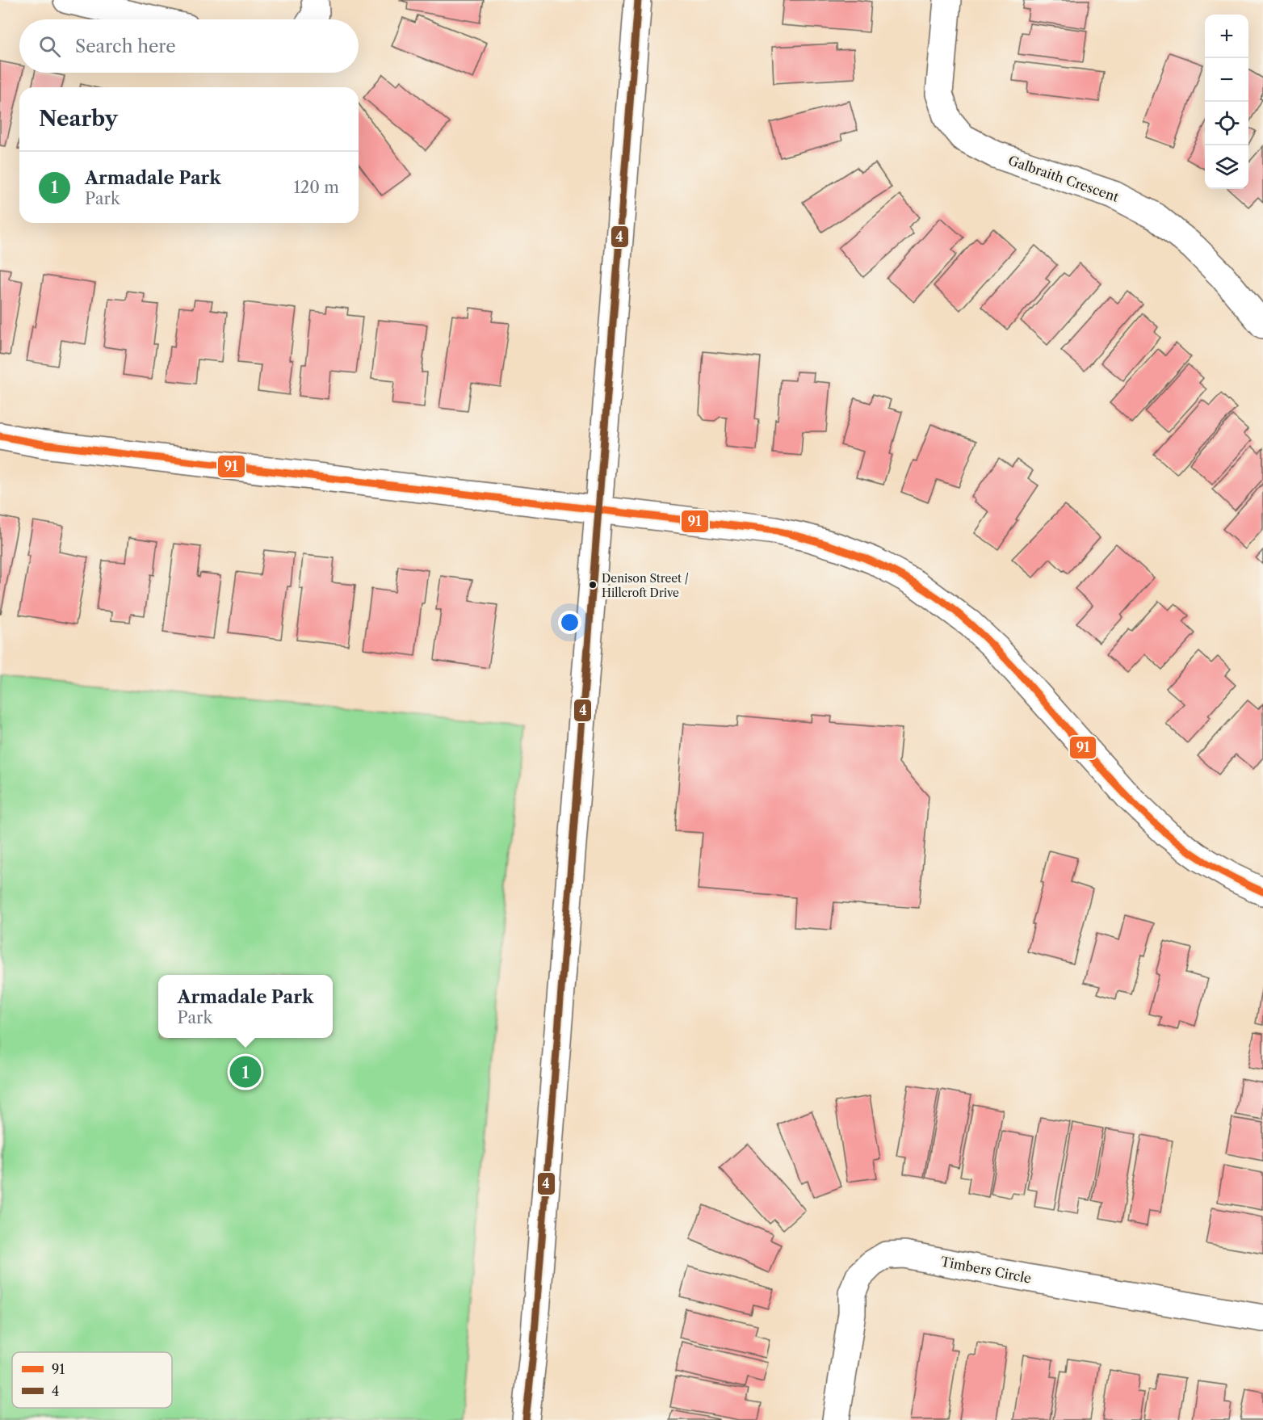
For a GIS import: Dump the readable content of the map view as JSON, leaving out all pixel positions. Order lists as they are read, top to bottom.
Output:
{
  "streets": {
    "street": ["Galbraith Crescent", "Timbers Circle"]
  },
  "places": ["Denison Street / Hillcroft Drive"],
  "lines": ["transit line 4", "transit line 91"],
  "legend": ["91", "4"],
  "page": {
    "map_buttons": ["+", "−"],
    "search": "Search here",
    "heading": "Nearby",
    "list": [
      {
        "mark": "1",
        "name": "Armadale Park",
        "note": "Park",
        "value": "120 m"
      }
    ],
    "popup": ["Armadale Park", "Park"],
    "pins": "1"
  }
}
